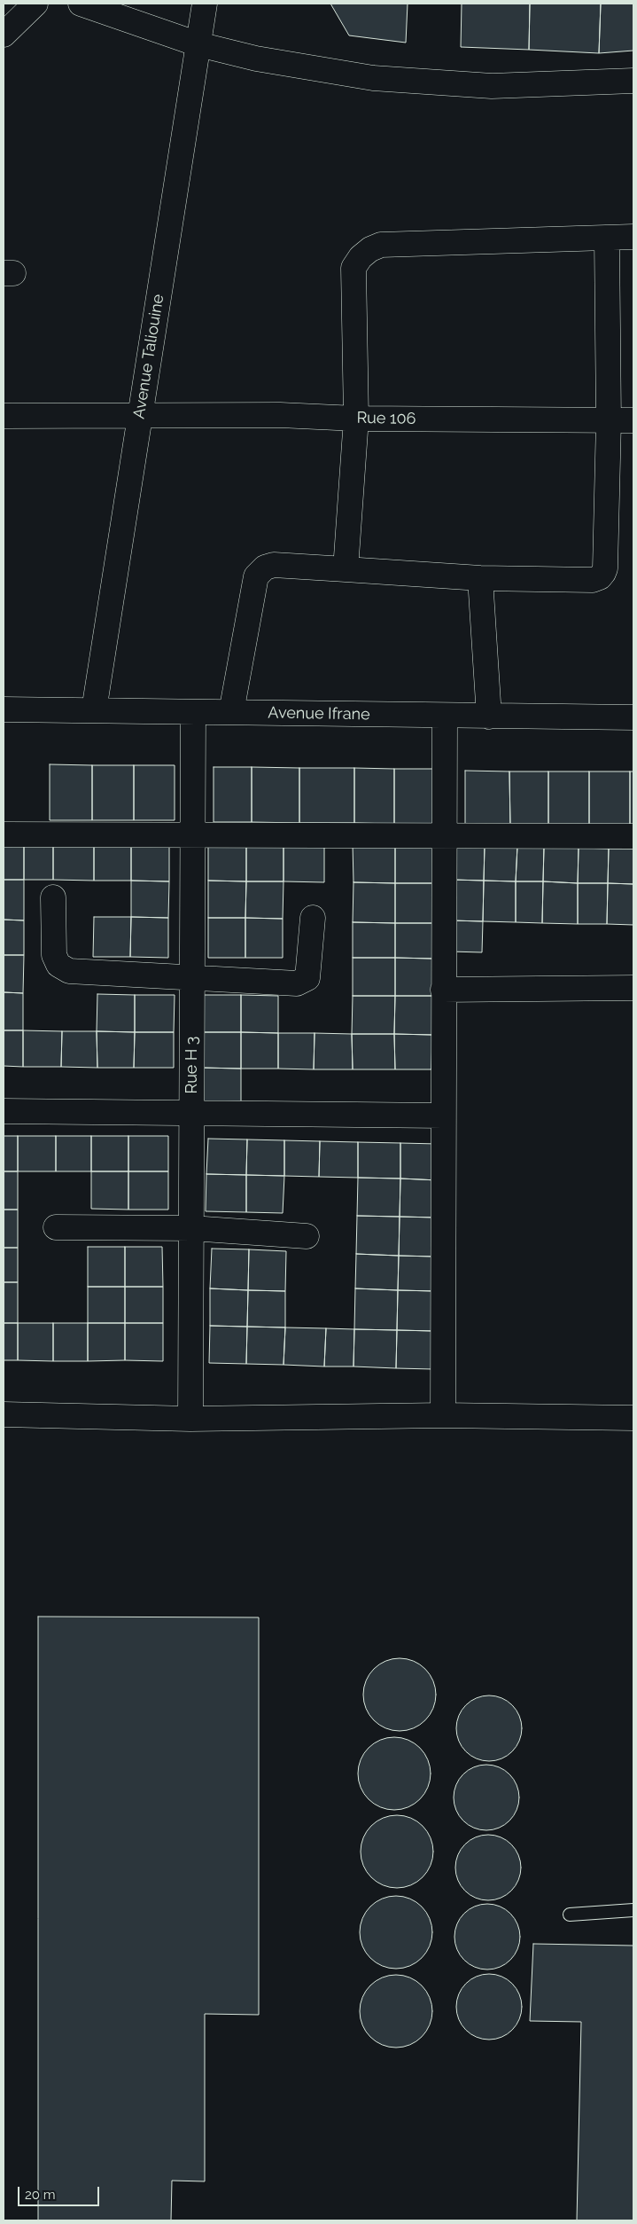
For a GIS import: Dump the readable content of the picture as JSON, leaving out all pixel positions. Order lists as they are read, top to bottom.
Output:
{
  "streets": {
    "street": [
      "Avenue Taliouine",
      "Rue 106",
      "Avenue Ifrane",
      "Rue H 3"
    ]
  },
  "crossings": [
    ["Avenue Taliouine", "Rue 106"],
    ["Avenue Taliouine", "Avenue Ifrane"],
    ["Avenue Ifrane", "Rue H 3"]
  ],
  "scale_bar": "20 m"
}
